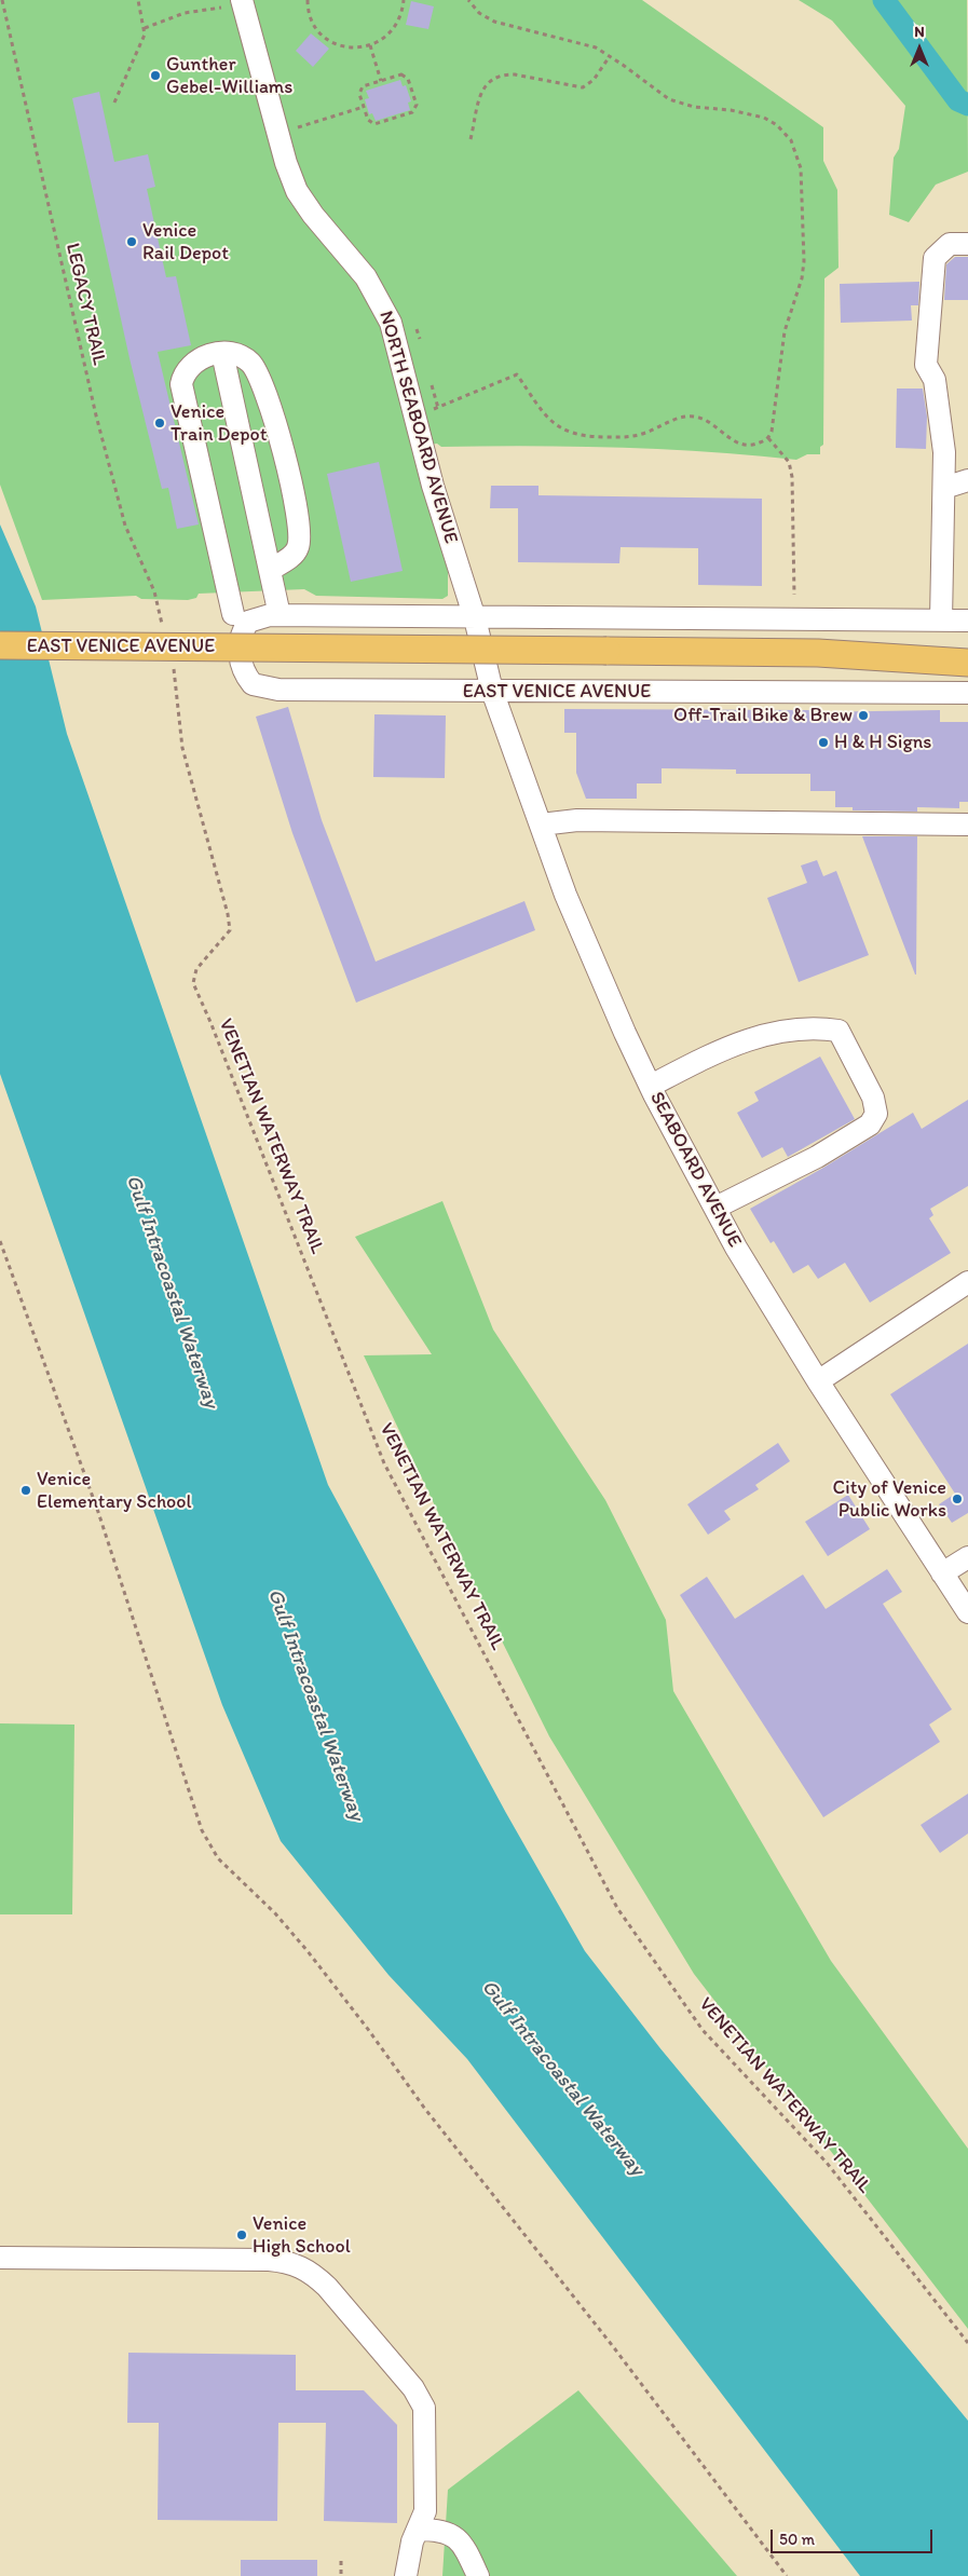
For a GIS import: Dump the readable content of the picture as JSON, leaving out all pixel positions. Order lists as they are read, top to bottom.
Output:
{
  "streets": {
    "main road": ["EAST VENICE AVENUE"],
    "street": ["NORTH SEABOARD AVENUE", "SEABOARD AVENUE"],
    "path": ["LEGACY TRAIL", "VENETIAN WATERWAY TRAIL"]
  },
  "crossings": [
    ["NORTH SEABOARD AVENUE", "EAST VENICE AVENUE"],
    ["NORTH SEABOARD AVENUE", "SEABOARD AVENUE"],
    ["EAST VENICE AVENUE", "SEABOARD AVENUE"]
  ],
  "water": ["Gulf Intracoastal Waterway"],
  "places": [
    "Gunther Gebel-Williams",
    "Venice Rail Depot",
    "Venice Train Depot",
    "Off-Trail Bike & Brew",
    "H & H Signs",
    "Venice Elementary School",
    "City of Venice Public Works",
    "Venice High School"
  ],
  "scale_bar": "50 m",
  "north": "top"
}
